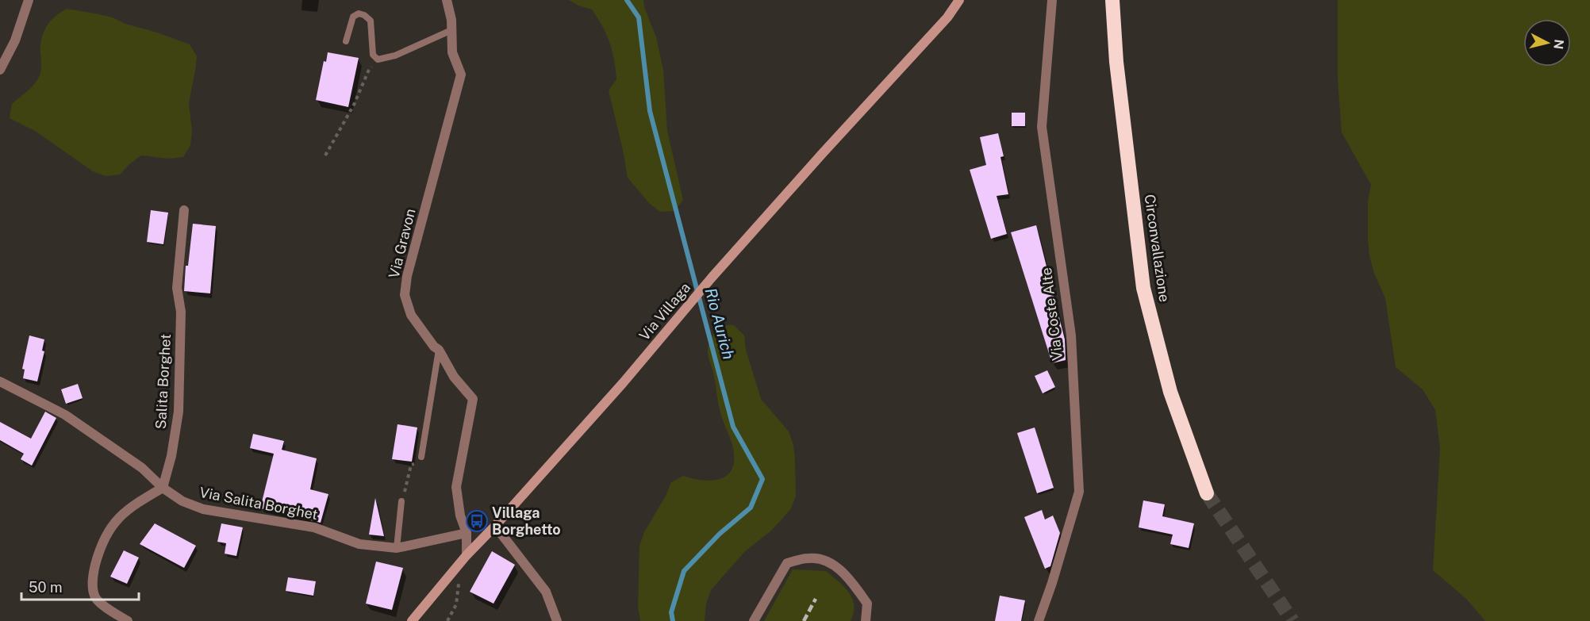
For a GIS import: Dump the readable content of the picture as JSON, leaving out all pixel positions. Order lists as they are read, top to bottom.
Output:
{
  "streets": {
    "highway": ["Circonvallazione"],
    "street": [
      "Via Gravon",
      "Via Villaga",
      "Via Coste Alte",
      "Salita Borghet",
      "Via Salita Borghet"
    ]
  },
  "crossings": [
    ["Via Gravon", "Via Salita Borghet"],
    ["Salita Borghet", "Via Salita Borghet"]
  ],
  "water": ["Rio Aurich"],
  "places": {
    "bus stop": ["Villaga Borghetto"]
  },
  "scale_bar": "50 m",
  "north": "right"
}
